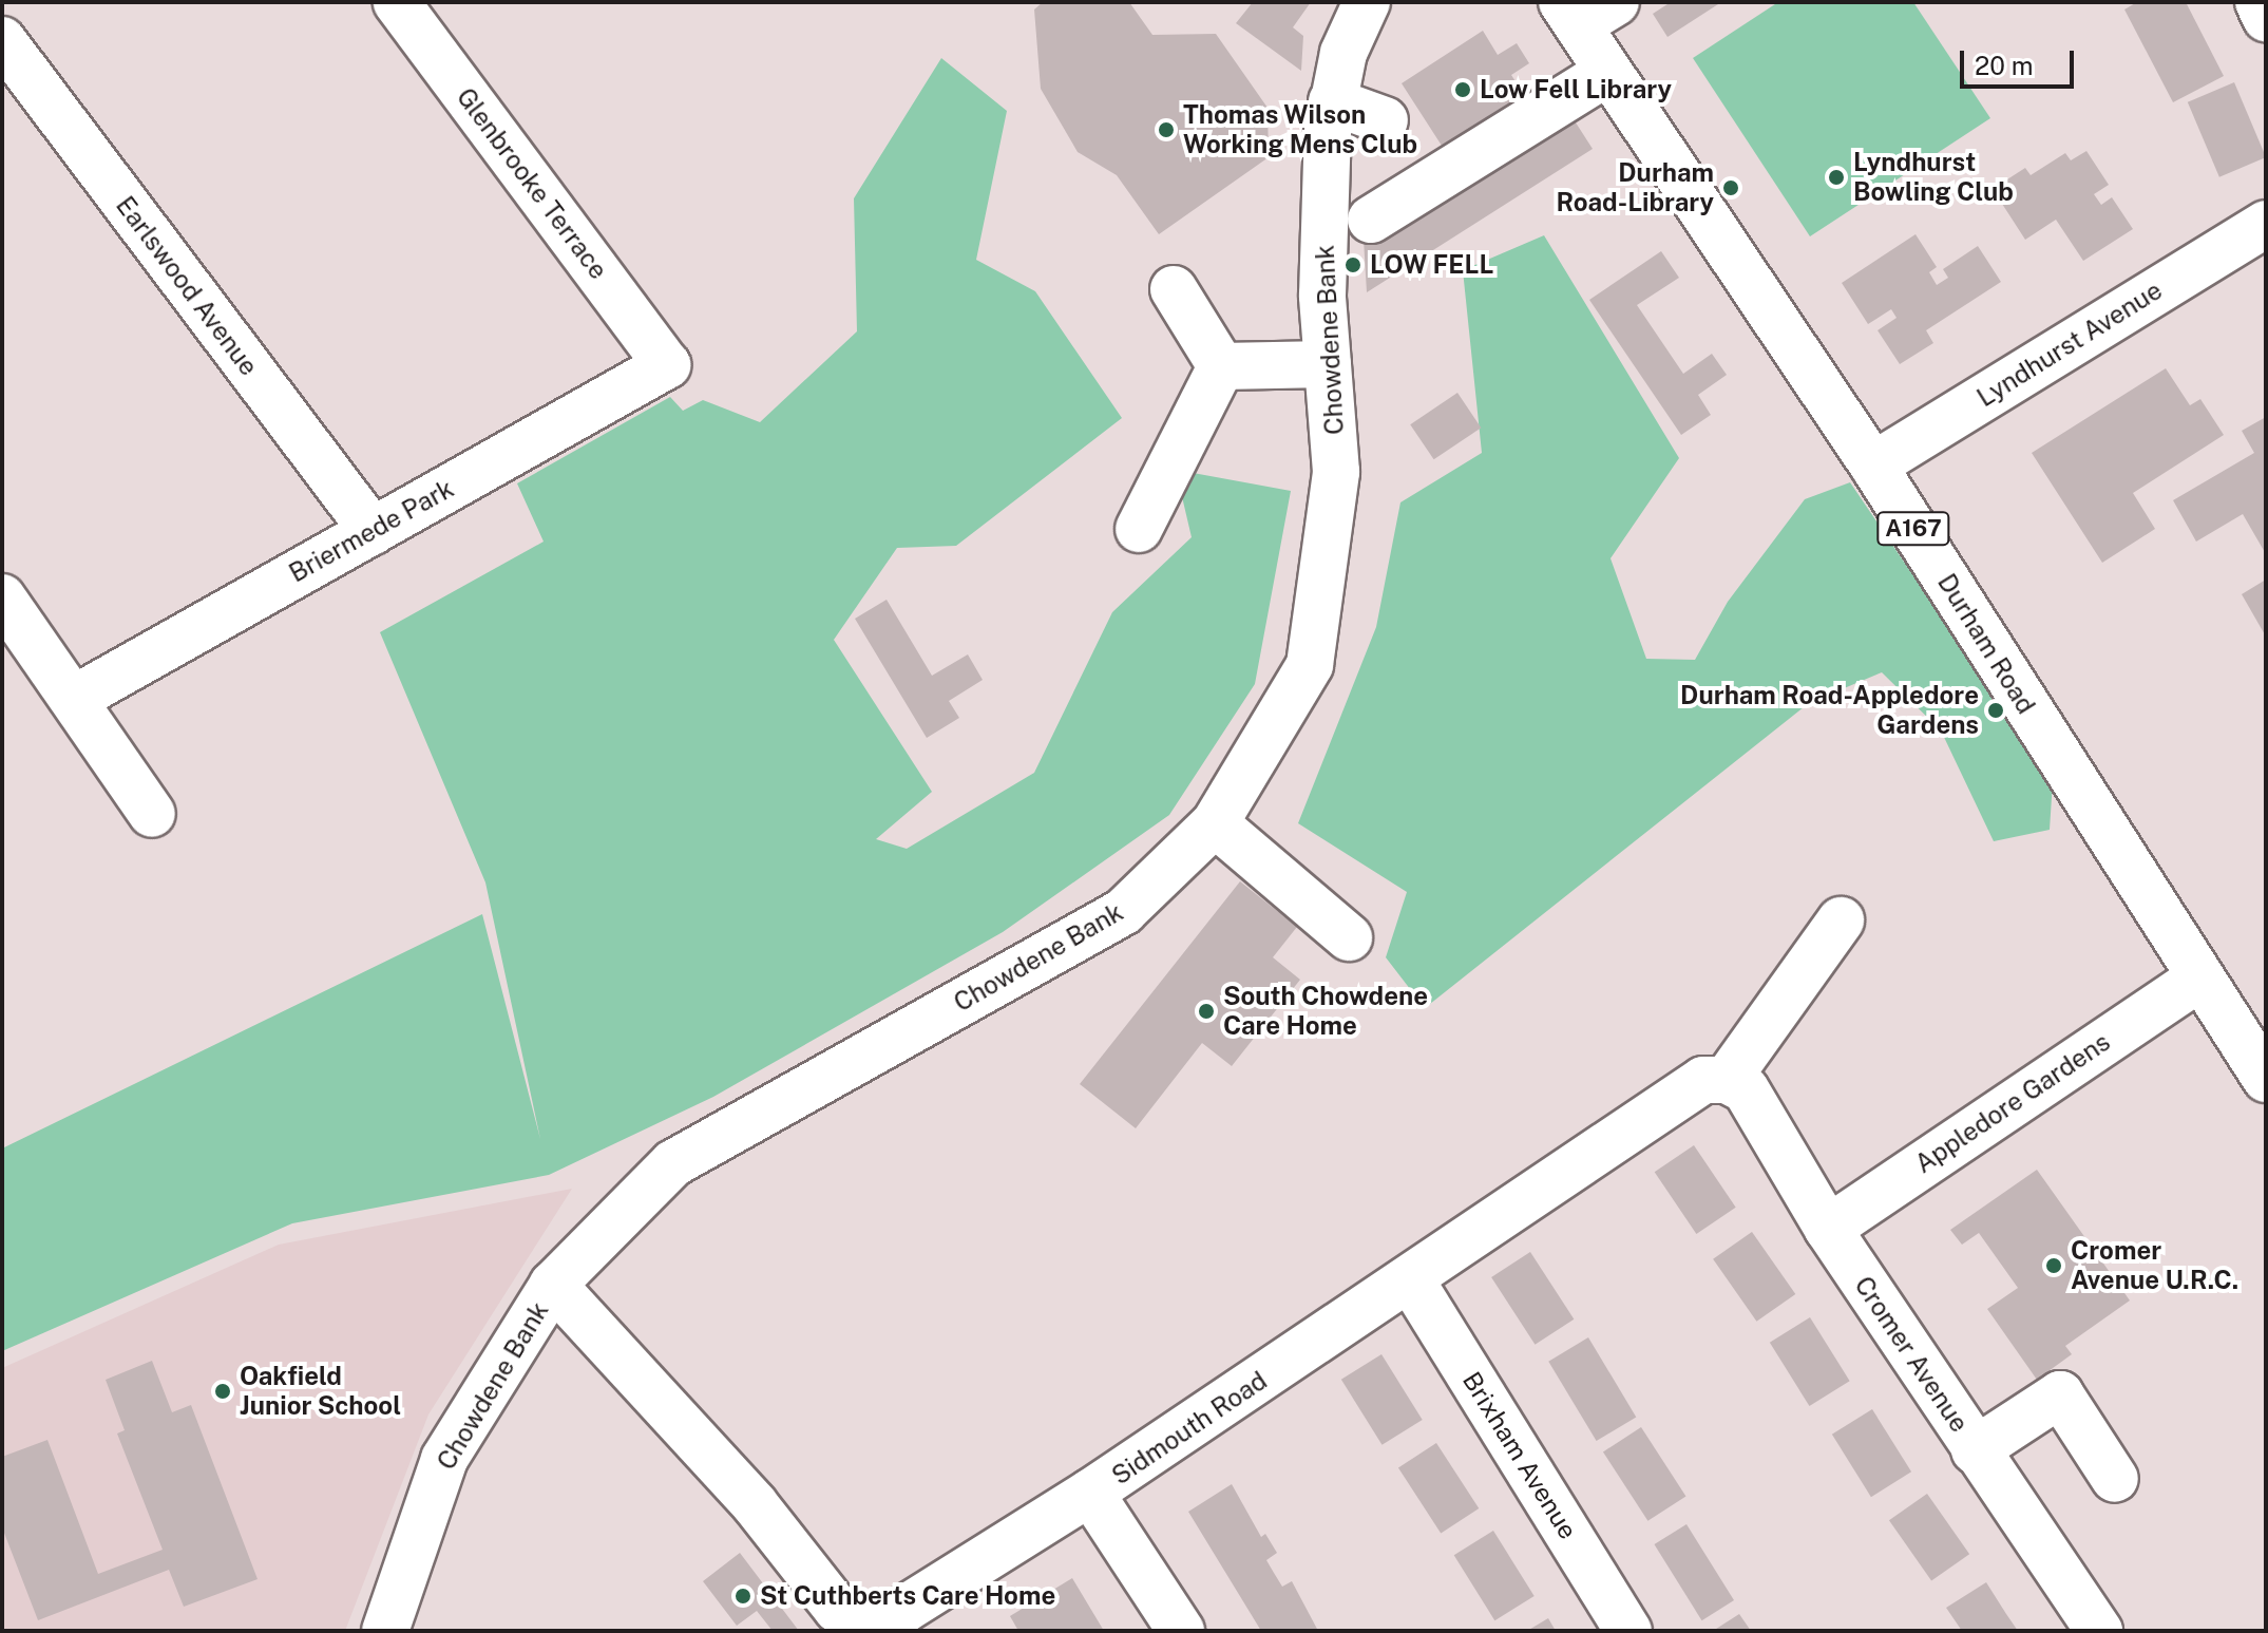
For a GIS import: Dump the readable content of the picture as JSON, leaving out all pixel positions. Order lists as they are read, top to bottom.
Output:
{
  "streets": {
    "street": [
      "Glenbrooke Terrace",
      "Earlswood Avenue",
      "Chowdene Bank",
      "Lyndhurst Avenue",
      "A167",
      "Briermede Park",
      "Durham Road",
      "Appledore Gardens",
      "Cromer Avenue",
      "Sidmouth Road",
      "Brixham Avenue"
    ]
  },
  "crossings": [
    ["Glenbrooke Terrace", "Briermede Park"],
    ["Earlswood Avenue", "Briermede Park"],
    ["Chowdene Bank", "Sidmouth Road"],
    ["Lyndhurst Avenue", "Durham Road"],
    ["Durham Road", "Appledore Gardens"],
    ["Appledore Gardens", "Cromer Avenue"],
    ["Cromer Avenue", "Sidmouth Road"],
    ["Sidmouth Road", "Brixham Avenue"]
  ],
  "places": [
    "Low Fell Library",
    "Thomas Wilson Working Mens Club",
    "Lyndhurst Bowling Club",
    "Durham Road-Library",
    "LOW FELL",
    "Durham Road-Appledore Gardens",
    "South Chowdene Care Home",
    "Cromer Avenue U.R.C.",
    "Oakfield Junior School",
    "St Cuthberts Care Home"
  ],
  "scale_bar": "20 m"
}
